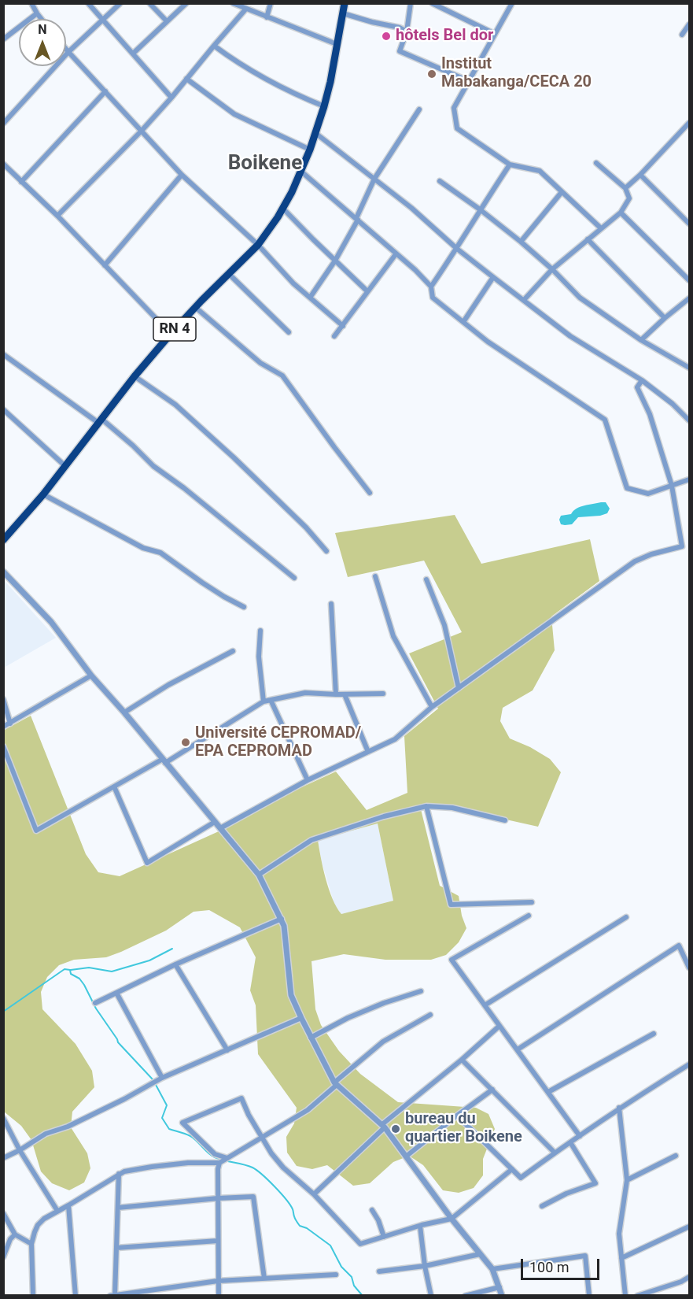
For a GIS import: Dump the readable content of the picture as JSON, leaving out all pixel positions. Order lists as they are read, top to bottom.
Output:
{
  "streets": {
    "highway": ["RN 4"]
  },
  "districts": ["Boikene"],
  "places": [
    "hôtels Bel dor",
    "Institut Mabakanga/CECA 20",
    "Université CEPROMAD/ EPA CEPROMAD",
    "bureau du quartier Boikene"
  ],
  "scale_bar": "100 m",
  "north": "top"
}
